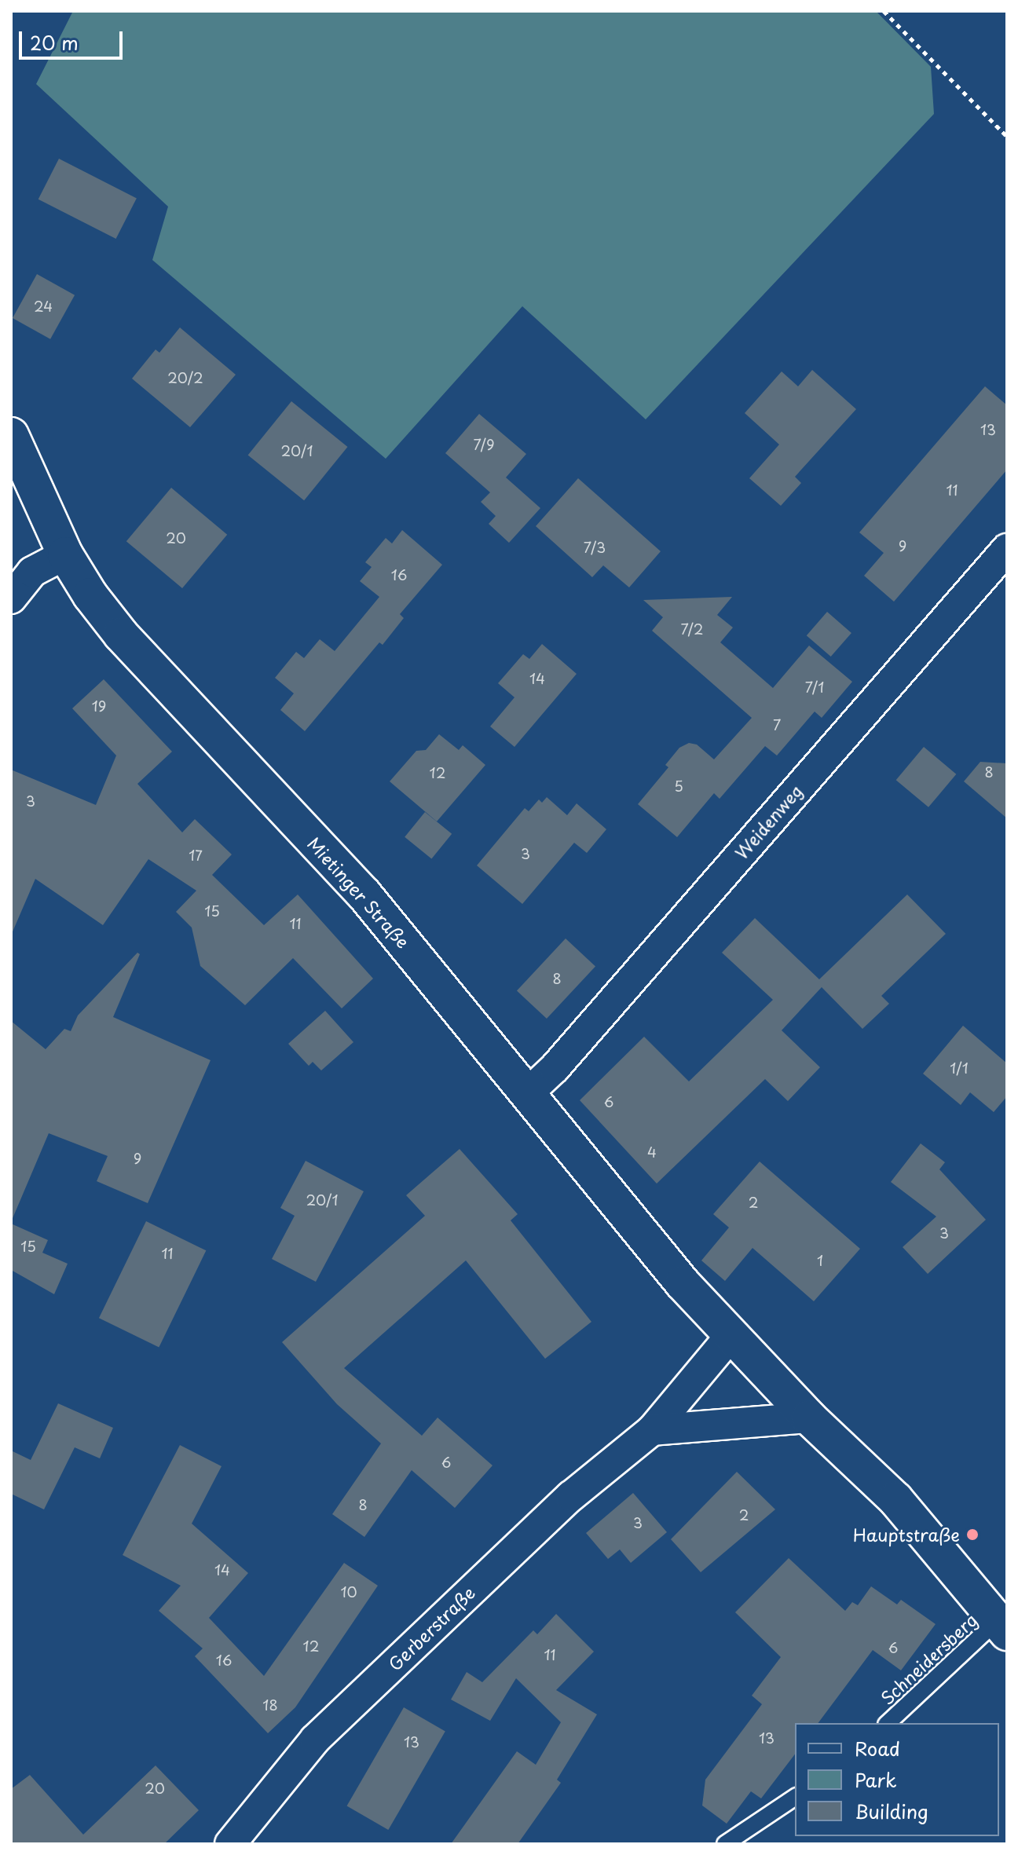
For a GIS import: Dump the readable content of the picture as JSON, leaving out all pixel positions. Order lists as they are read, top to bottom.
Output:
{
  "streets": {
    "main road": ["Mietinger Straße"],
    "street": ["Weidenweg", "Gerberstraße"],
    "lane": ["Schneidersberg"]
  },
  "crossings": [
    ["Weidenweg", "Mietinger Straße"],
    ["Mietinger Straße", "Gerberstraße"]
  ],
  "places": ["Hauptstraße"],
  "house_numbers": [
    "24",
    "20/2",
    "13",
    "7/9",
    "20/1",
    "11",
    "20",
    "9",
    "7/3",
    "16",
    "7/2",
    "14",
    "7/1",
    "19",
    "7",
    "8",
    "12",
    "5",
    "3",
    "3",
    "17",
    "15",
    "11",
    "8",
    "1/1",
    "6",
    "4",
    "9",
    "20/1",
    "2",
    "3",
    "15",
    "11",
    "1",
    "6",
    "8",
    "2",
    "3",
    "14",
    "10",
    "12",
    "6",
    "11",
    "16",
    "18",
    "13",
    "13",
    "20"
  ],
  "legend": ["Road", "Park", "Building"],
  "scale_bar": "20 m"
}
